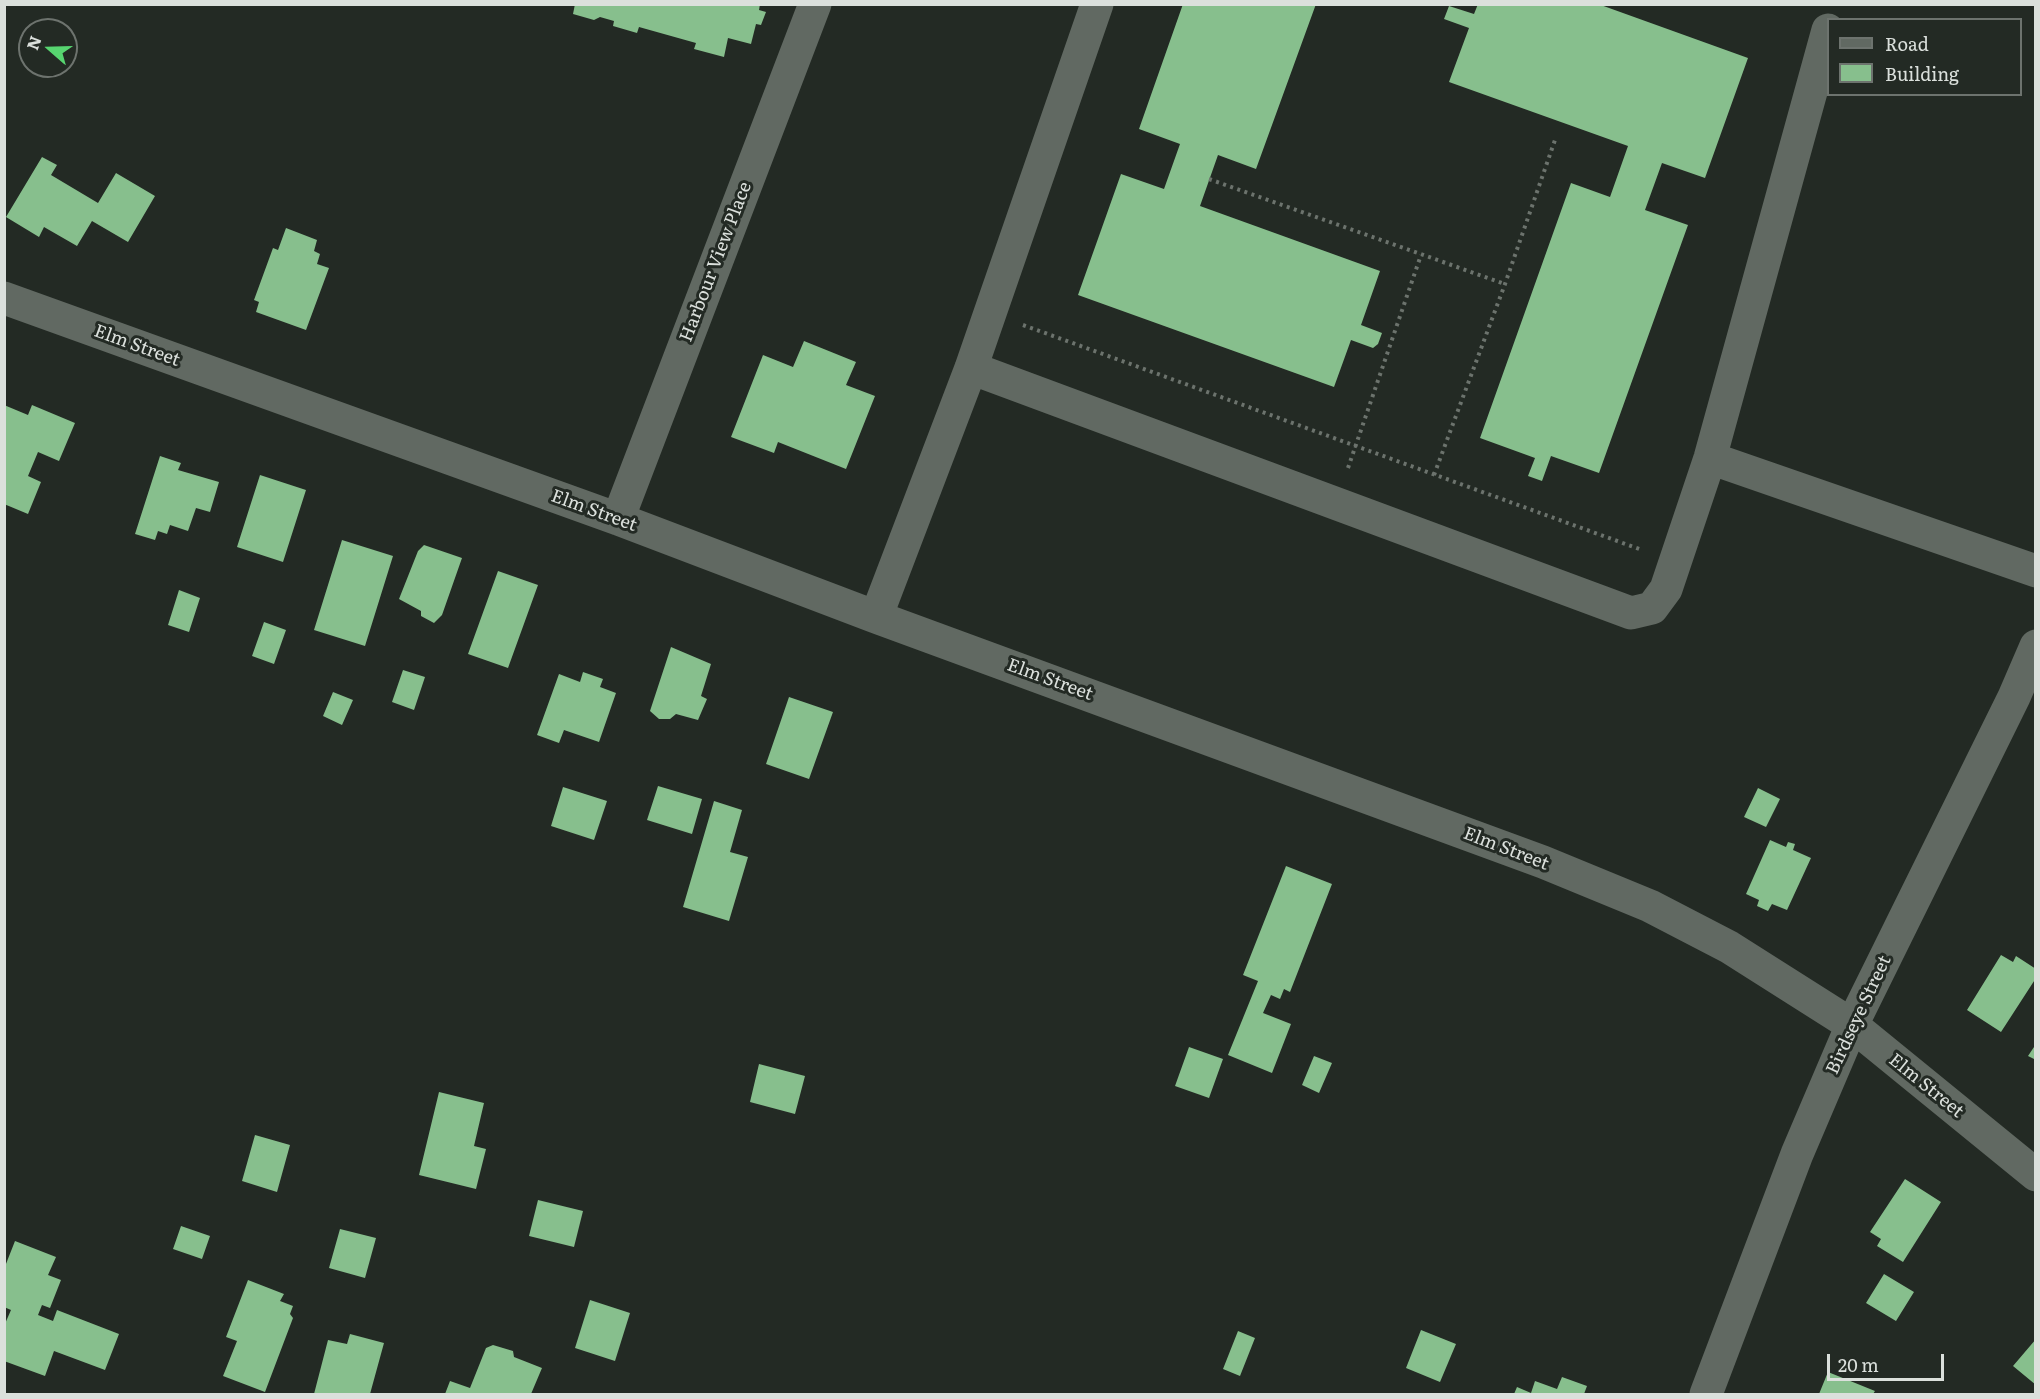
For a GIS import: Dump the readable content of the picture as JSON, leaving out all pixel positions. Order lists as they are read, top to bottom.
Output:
{
  "streets": {
    "street": ["Harbour View Place", "Elm Street", "Birdseye Street"]
  },
  "crossings": [
    ["Harbour View Place", "Elm Street"],
    ["Elm Street", "Birdseye Street"]
  ],
  "legend": ["Road", "Building"],
  "scale_bar": "20 m",
  "north": "left"
}
